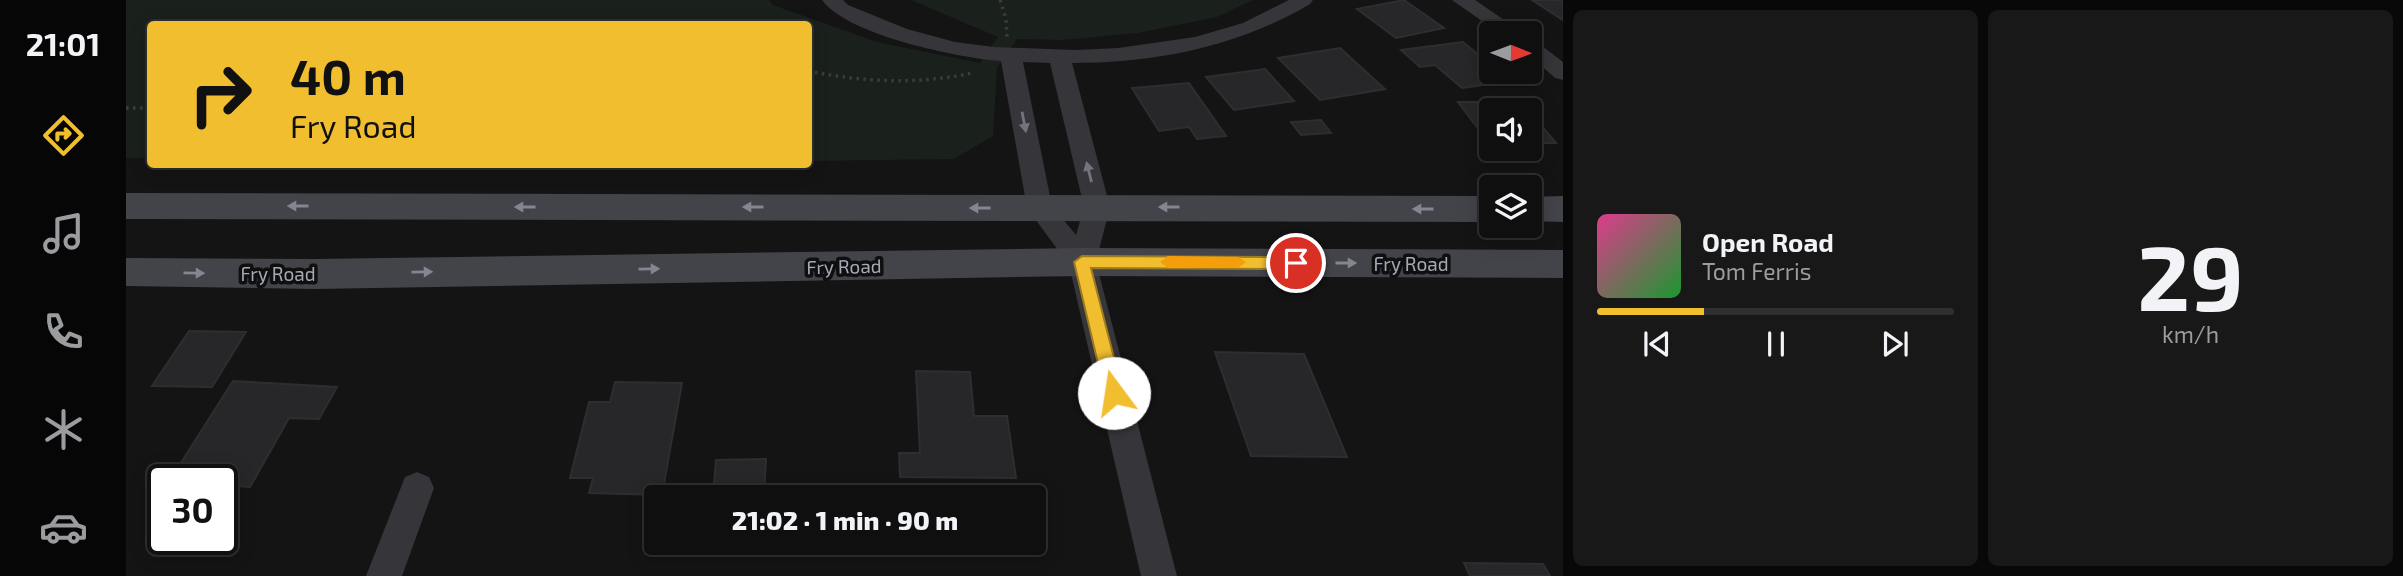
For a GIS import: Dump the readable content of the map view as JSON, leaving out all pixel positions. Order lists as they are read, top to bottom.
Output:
{
  "streets": {
    "main road": ["Fry Road"]
  },
  "north": "right",
  "page": {
    "tabs": "21:01",
    "tile": ["29", "km/h"],
    "turn": ["40 m", "Fry Road"],
    "song": ["Open Road", "Tom Ferris"],
    "limit": "30",
    "trip": "21:02 · 1 min · 90 m"
  }
}
